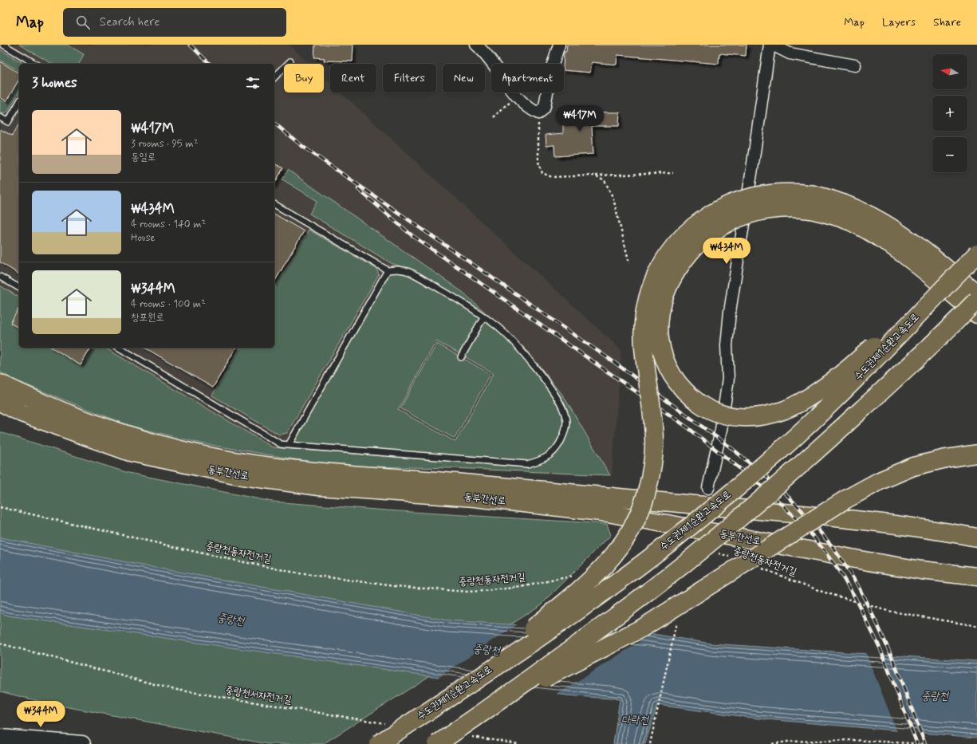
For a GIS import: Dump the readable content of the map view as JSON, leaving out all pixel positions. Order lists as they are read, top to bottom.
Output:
{
  "streets": {
    "highway": ["수도권제1순환고속도로", "동부간선로"],
    "path": ["중랑천동자전거길", "중랑천서자전거길"]
  },
  "water": ["중랑천", "다락천"],
  "north": "left",
  "page": {
    "header": "Map",
    "search": "Search here",
    "nav": ["Map", "Layers", "Share"],
    "map_buttons": ["+", "−"],
    "chip": [
      "Buy",
      "Rent",
      "Filters",
      "New",
      "Apartment"
    ],
    "heading": "3 homes",
    "list": [
      {
        "name": "₩417M",
        "note": "3 rooms · 95 m² · 동일로"
      },
      {
        "name": "₩434M",
        "note": "4 rooms · 140 m² · House"
      },
      {
        "name": "₩344M",
        "note": "4 rooms · 100 m² · 창포원로"
      }
    ],
    "price": ["₩417M", "₩434M", "₩344M"]
  }
}
